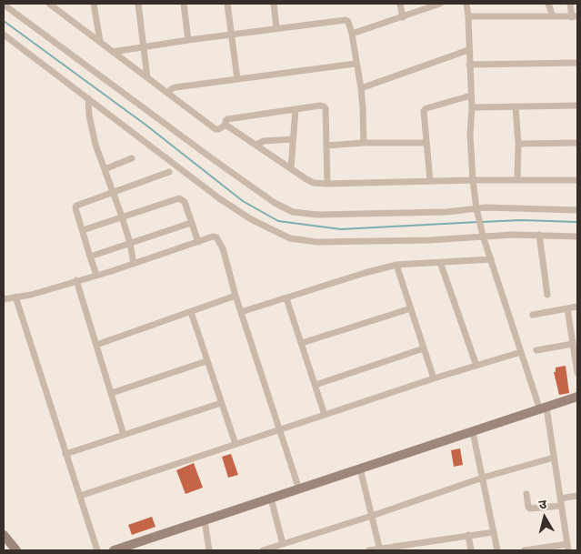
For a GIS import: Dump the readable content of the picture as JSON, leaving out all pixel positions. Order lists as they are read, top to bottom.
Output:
{
  "north": "top"
}
